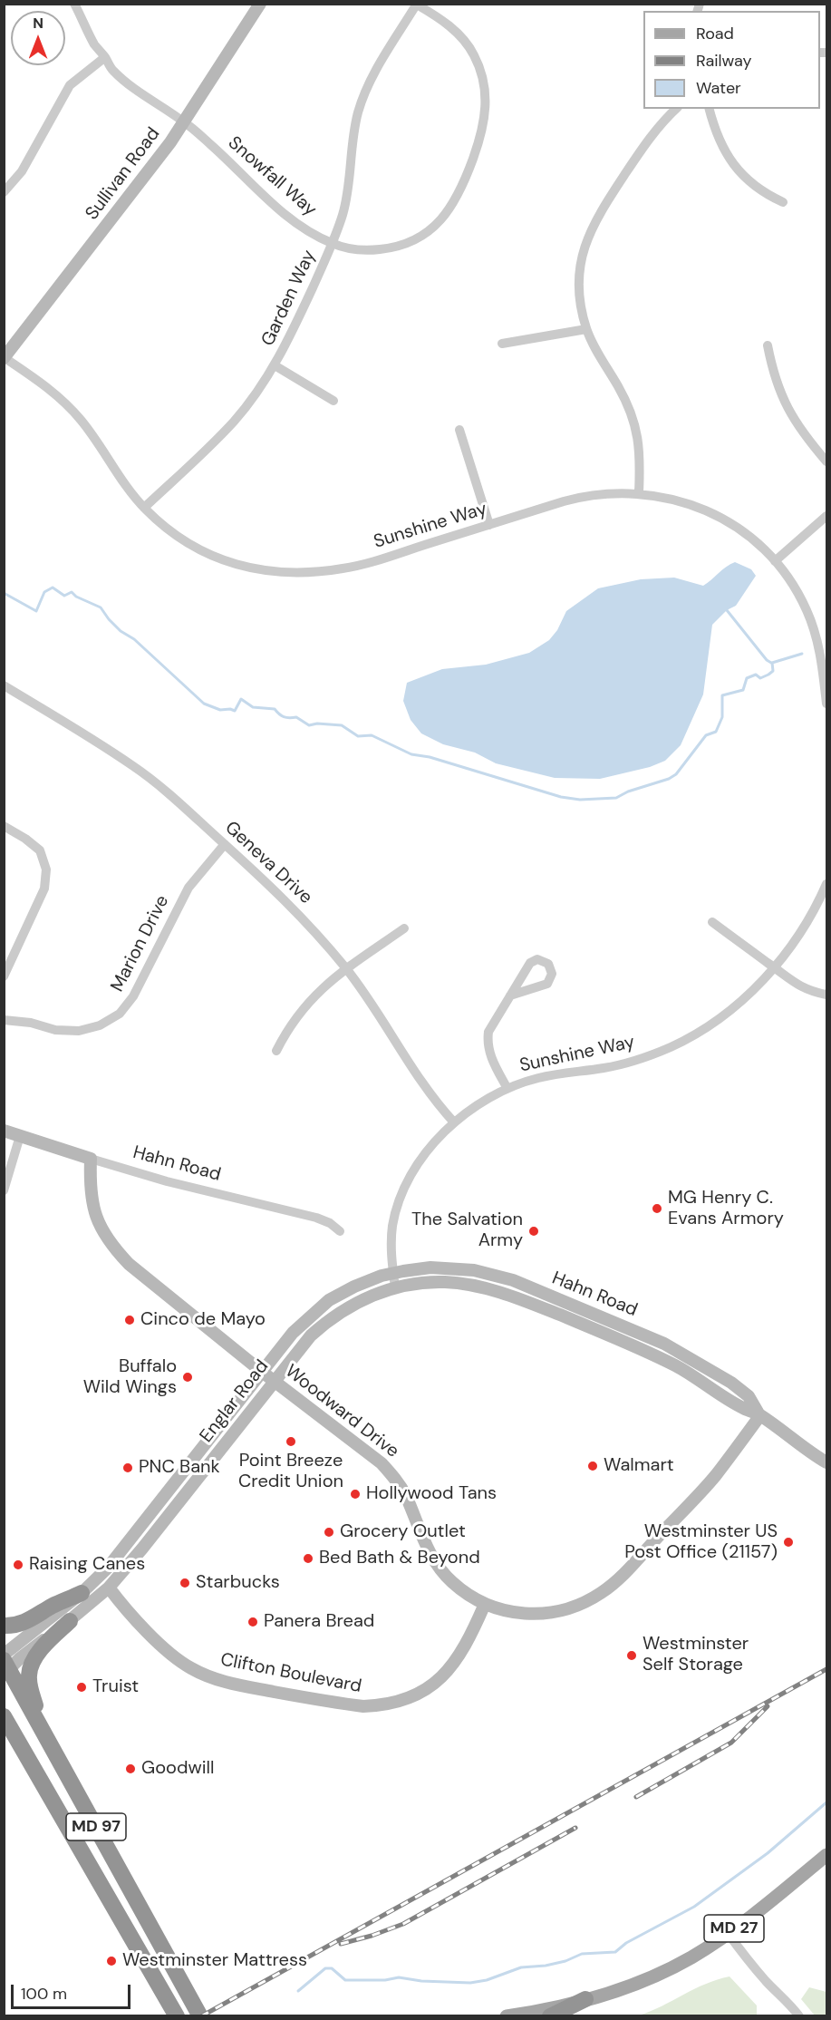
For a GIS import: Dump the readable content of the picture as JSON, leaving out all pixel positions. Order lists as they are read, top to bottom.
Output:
{
  "streets": {
    "highway": ["MD 97"],
    "main road": [
      "Sullivan Road",
      "Hahn Road",
      "Englar Road",
      "Woodward Drive",
      "Clifton Boulevard",
      "MD 27"
    ],
    "street": [
      "Snowfall Way",
      "Garden Way",
      "Sunshine Way",
      "Geneva Drive",
      "Marion Drive"
    ]
  },
  "crossings": [
    ["Sullivan Road", "Snowfall Way"],
    ["Sullivan Road", "Sunshine Way"],
    ["Snowfall Way", "Garden Way"],
    ["Garden Way", "Sunshine Way"],
    ["Sunshine Way", "Geneva Drive"],
    ["Sunshine Way", "Hahn Road"],
    ["Sunshine Way", "Englar Road"],
    ["Geneva Drive", "Marion Drive"],
    ["Hahn Road", "Englar Road"],
    ["Hahn Road", "Woodward Drive"],
    ["Englar Road", "Woodward Drive"],
    ["Englar Road", "Clifton Boulevard"],
    ["Englar Road", "MD 97"],
    ["Woodward Drive", "Clifton Boulevard"]
  ],
  "places": [
    "MG Henry C. Evans Armory",
    "The Salvation Army",
    "Cinco de Mayo",
    "Buffalo Wild Wings",
    "Point Breeze Credit Union",
    "Walmart",
    "PNC Bank",
    "Hollywood Tans",
    "Grocery Outlet",
    "Westminster US Post Office (21157)",
    "Bed Bath & Beyond",
    "Raising Canes",
    "Starbucks",
    "Panera Bread",
    "Westminster Self Storage",
    "Truist",
    "Goodwill",
    "Westminster Mattress"
  ],
  "legend": ["Road", "Railway", "Water"],
  "scale_bar": "100 m",
  "north": "top"
}
